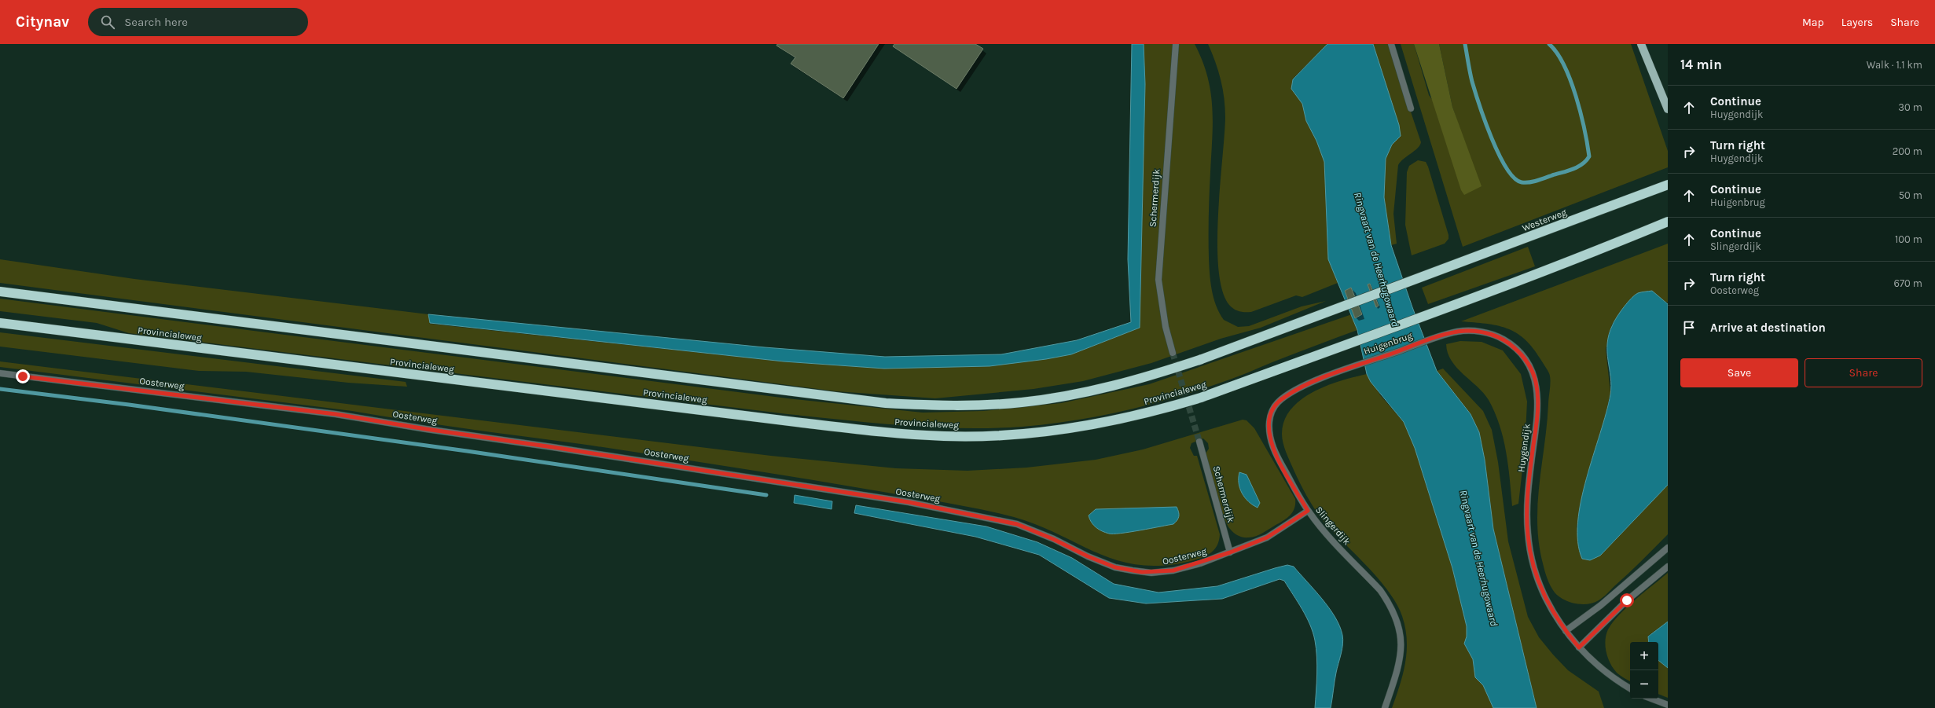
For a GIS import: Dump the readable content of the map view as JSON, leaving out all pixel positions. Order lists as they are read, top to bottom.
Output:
{
  "streets": {
    "highway": ["Westerweg", "Provincialeweg", "Huigenbrug"],
    "street": [
      "Schermerdijk",
      "Oosterweg",
      "Huygendijk",
      "Slingerdijk"
    ]
  },
  "crossings": [
    ["Schermerdijk", "Oosterweg"],
    ["Westerweg", "Provincialeweg"],
    ["Provincialeweg", "Huigenbrug"],
    ["Huigenbrug", "Huygendijk"],
    ["Huigenbrug", "Slingerdijk"],
    ["Oosterweg", "Slingerdijk"]
  ],
  "water": ["Ringvaart van de Heerhugowaard"],
  "page": {
    "header": "Citynav",
    "search": "Search here",
    "nav": ["Map", "Layers", "Share"],
    "heading": ["14 min", "Walk · 1.1 km"],
    "list": [
      ["Continue", "Huygendijk", "30 m"],
      ["Turn right", "Huygendijk", "200 m"],
      ["Continue", "Huigenbrug", "50 m"],
      ["Continue", "Slingerdijk", "100 m"],
      ["Turn right", "Oosterweg", "670 m"],
      "Arrive at destination"
    ],
    "buttons": ["Save", "Share"],
    "map_buttons": ["+", "−"]
  }
}
